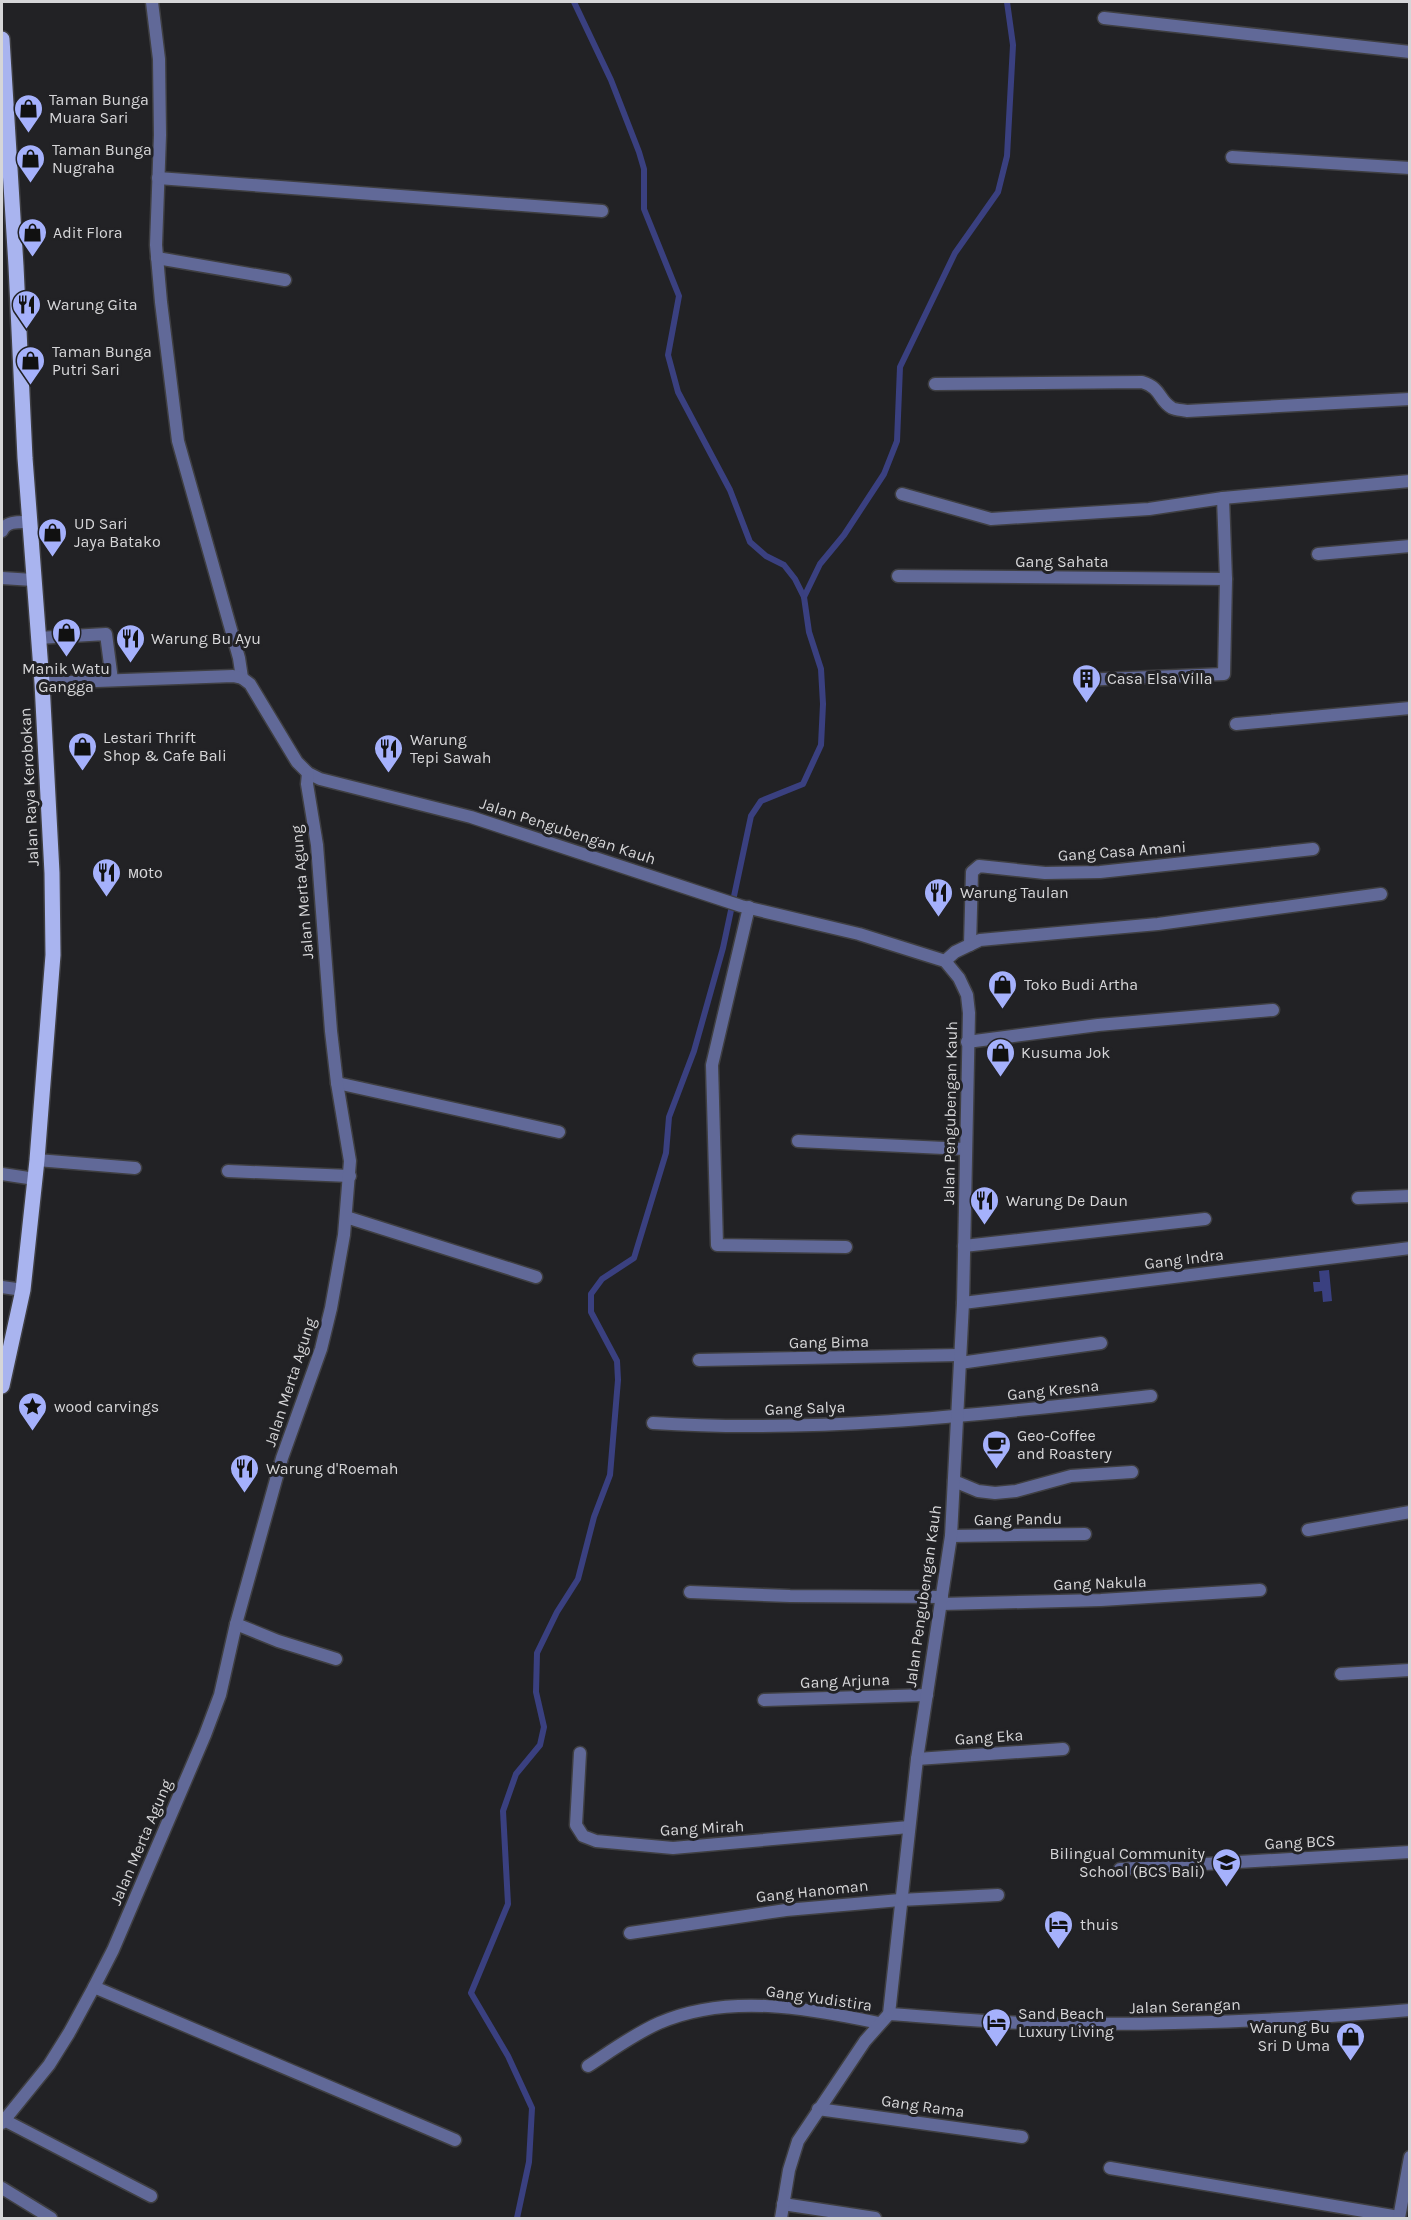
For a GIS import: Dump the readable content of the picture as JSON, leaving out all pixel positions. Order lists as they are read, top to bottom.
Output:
{
  "streets": {
    "main road": ["Jalan Raya Kerobokan"],
    "street": [
      "Gang Sahata",
      "Jalan Pengubengan Kauh",
      "Gang Casa Amani",
      "Jalan Merta Agung",
      "Gang Indra",
      "Gang Bima",
      "Gang Kresna",
      "Gang Salya",
      "Gang Pandu",
      "Gang Nakula",
      "Gang Arjuna",
      "Gang Eka",
      "Gang Mirah",
      "Gang BCS",
      "Gang Hanoman",
      "Gang Yudistira",
      "Jalan Serangan",
      "Gang Rama"
    ]
  },
  "crossings": [
    ["Jalan Pengubengan Kauh", "Jalan Merta Agung"],
    ["Jalan Pengubengan Kauh", "Gang Indra"],
    ["Jalan Pengubengan Kauh", "Gang Bima"],
    ["Jalan Pengubengan Kauh", "Gang Kresna"],
    ["Jalan Pengubengan Kauh", "Gang Salya"],
    ["Jalan Pengubengan Kauh", "Gang Pandu"],
    ["Jalan Pengubengan Kauh", "Gang Nakula"],
    ["Jalan Pengubengan Kauh", "Gang Arjuna"],
    ["Jalan Pengubengan Kauh", "Gang Eka"],
    ["Jalan Pengubengan Kauh", "Gang Mirah"],
    ["Jalan Pengubengan Kauh", "Gang Hanoman"],
    ["Jalan Pengubengan Kauh", "Jalan Serangan"],
    ["Gang Kresna", "Gang Salya"]
  ],
  "places": {
    "shop": [
      "Taman Bunga Muara Sari",
      "Taman Bunga Nugraha",
      "Adit Flora",
      "Taman Bunga Putri Sari",
      "UD Sari Jaya Batako",
      "Manik Watu Gangga",
      "Lestari Thrift Shop & Cafe Bali",
      "Toko Budi Artha",
      "Kusuma Jok",
      "Warung Bu Sri D Uma"
    ],
    "restaurant": [
      "Warung Gita",
      "Warung Bu Ayu",
      "Warung Tepi Sawah",
      "моto",
      "Warung Taulan",
      "Warung De Daun",
      "Warung d'Roemah"
    ],
    "building": ["Casa Elsa Villa"],
    "place": ["wood carvings"],
    "cafe": ["Geo-Coffee and Roastery"],
    "school or university": ["Bilingual Community School (BCS Bali)"],
    "hotel": ["thuis", "Sand Beach Luxury Living"]
  }
}
